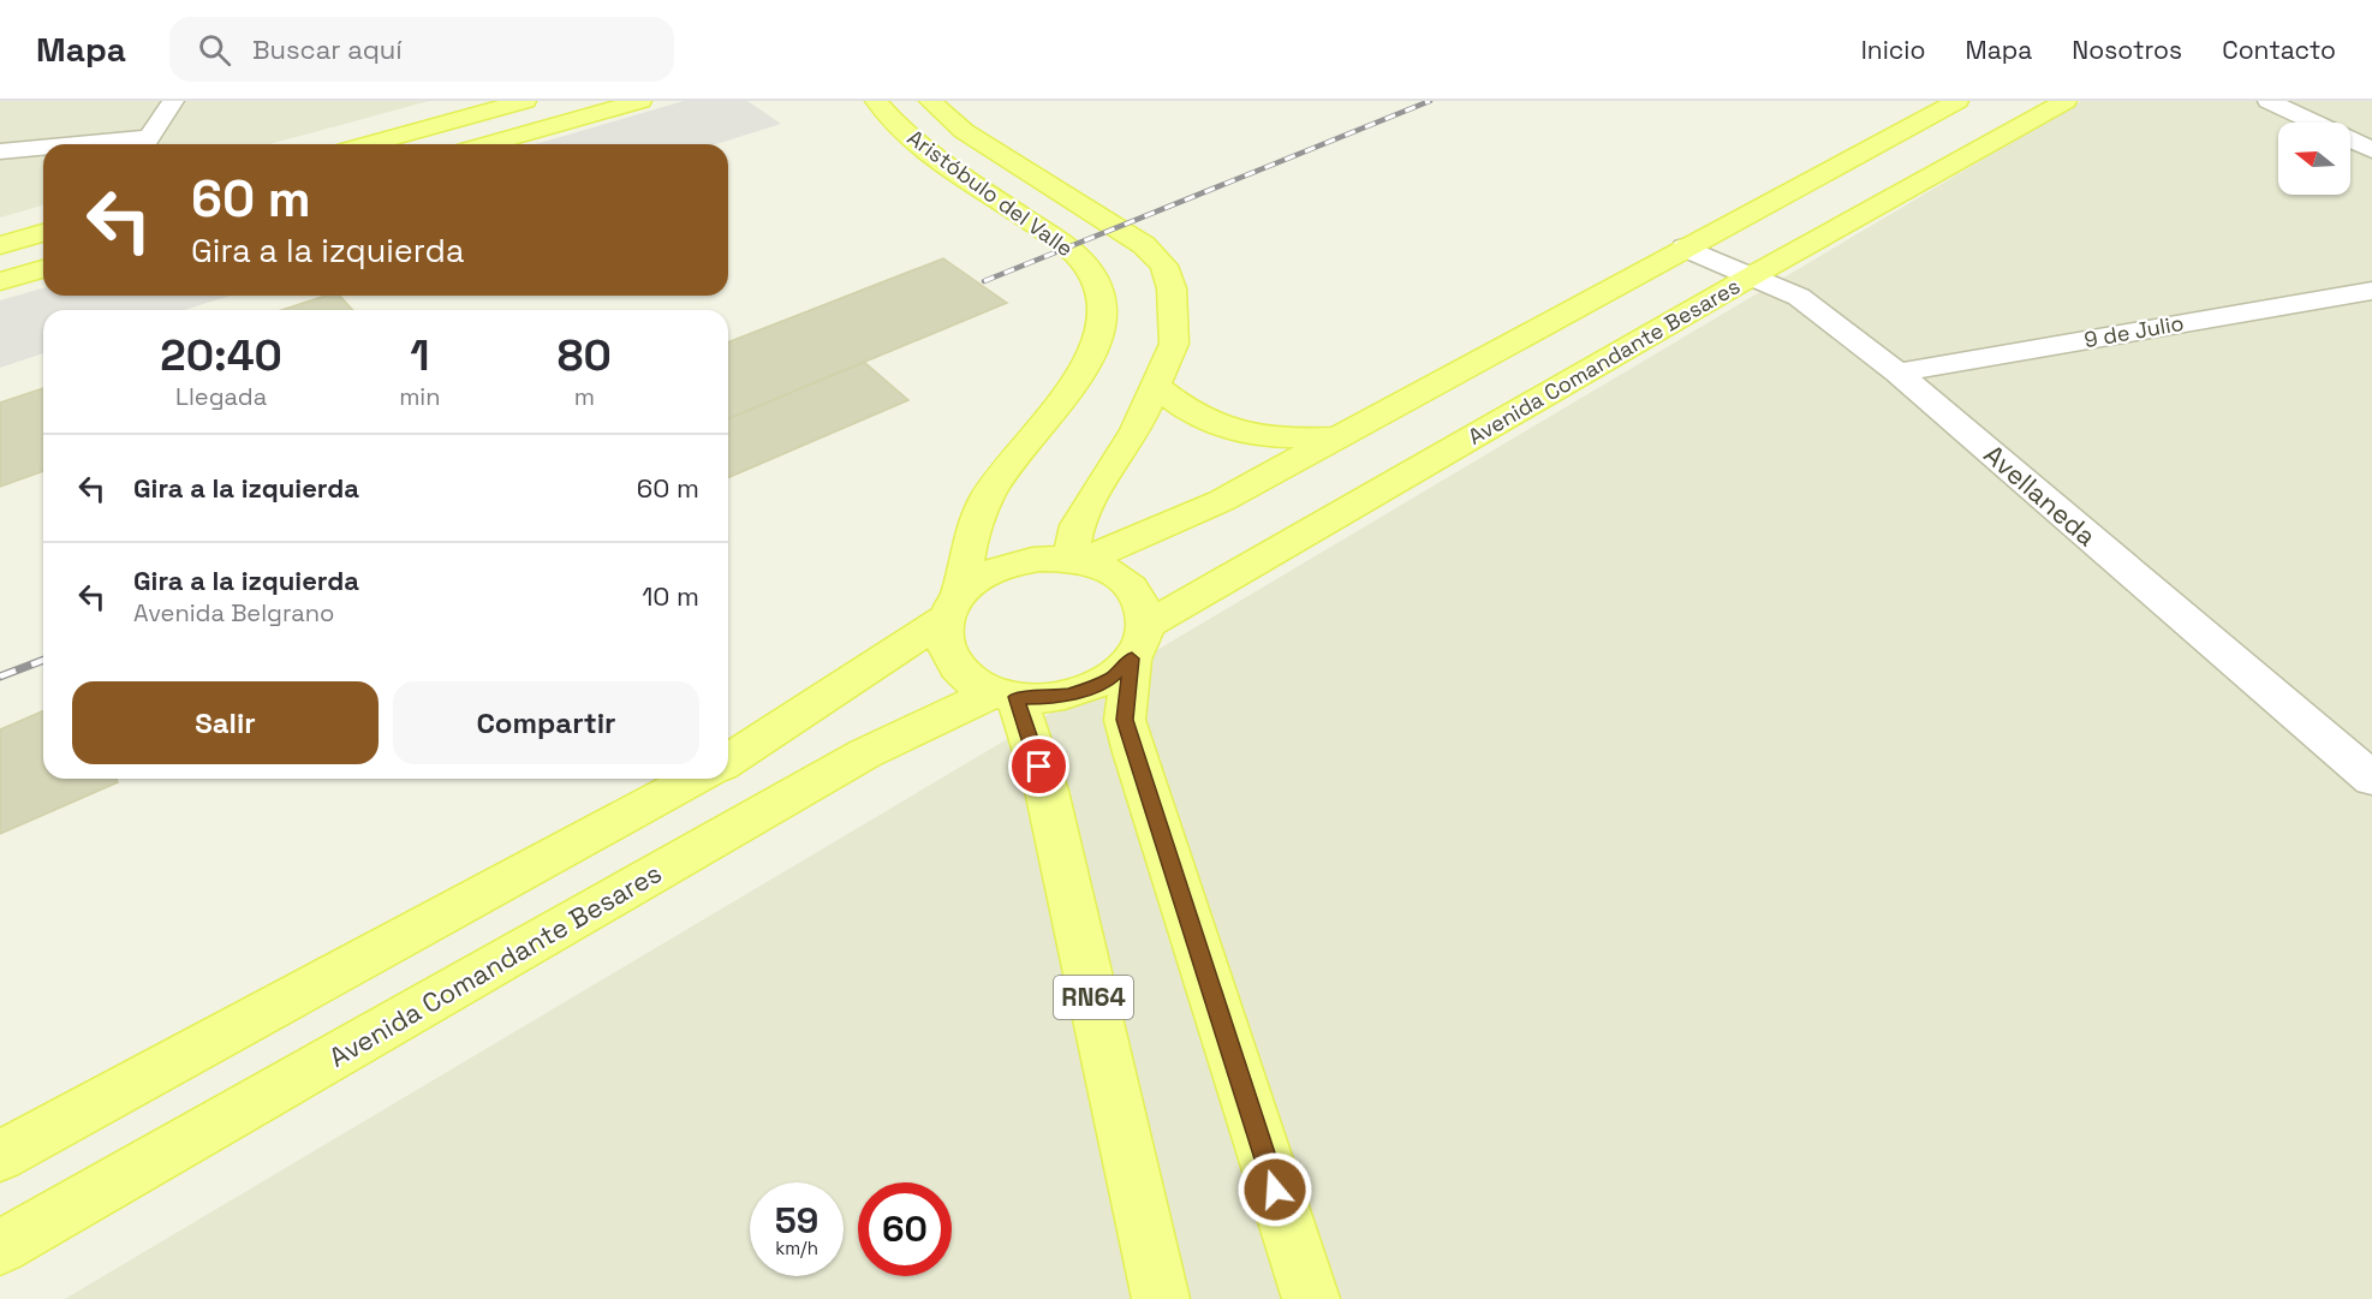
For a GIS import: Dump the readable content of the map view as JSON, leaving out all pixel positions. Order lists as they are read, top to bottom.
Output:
{
  "streets": {
    "main road": ["Aristóbulo del Valle", "Avenida Comandante Besares", "RN64"],
    "street": ["9 de Julio", "Avellaneda"]
  },
  "crossings": [
    ["Aristóbulo del Valle", "Avenida Comandante Besares"],
    ["Aristóbulo del Valle", "RN64"],
    ["9 de Julio", "Avellaneda"],
    ["Avenida Comandante Besares", "Avellaneda"],
    ["Avenida Comandante Besares", "RN64"]
  ],
  "north": "left",
  "page": {
    "header": "Mapa",
    "search": "Buscar aquí",
    "nav": [
      "Inicio",
      "Mapa",
      "Nosotros",
      "Contacto"
    ],
    "turn": ["60 m", "Gira a la izquierda"],
    "eta": [
      "20:40",
      "Llegada",
      "1",
      "min",
      "80",
      "m"
    ],
    "list": [
      {
        "name": "Gira a la izquierda",
        "value": "60 m"
      },
      {
        "name": "Gira a la izquierda",
        "note": "Avenida Belgrano",
        "value": "10 m"
      }
    ],
    "buttons": ["Salir", "Compartir"],
    "speed": "59 km/h",
    "limit": "60"
  }
}
